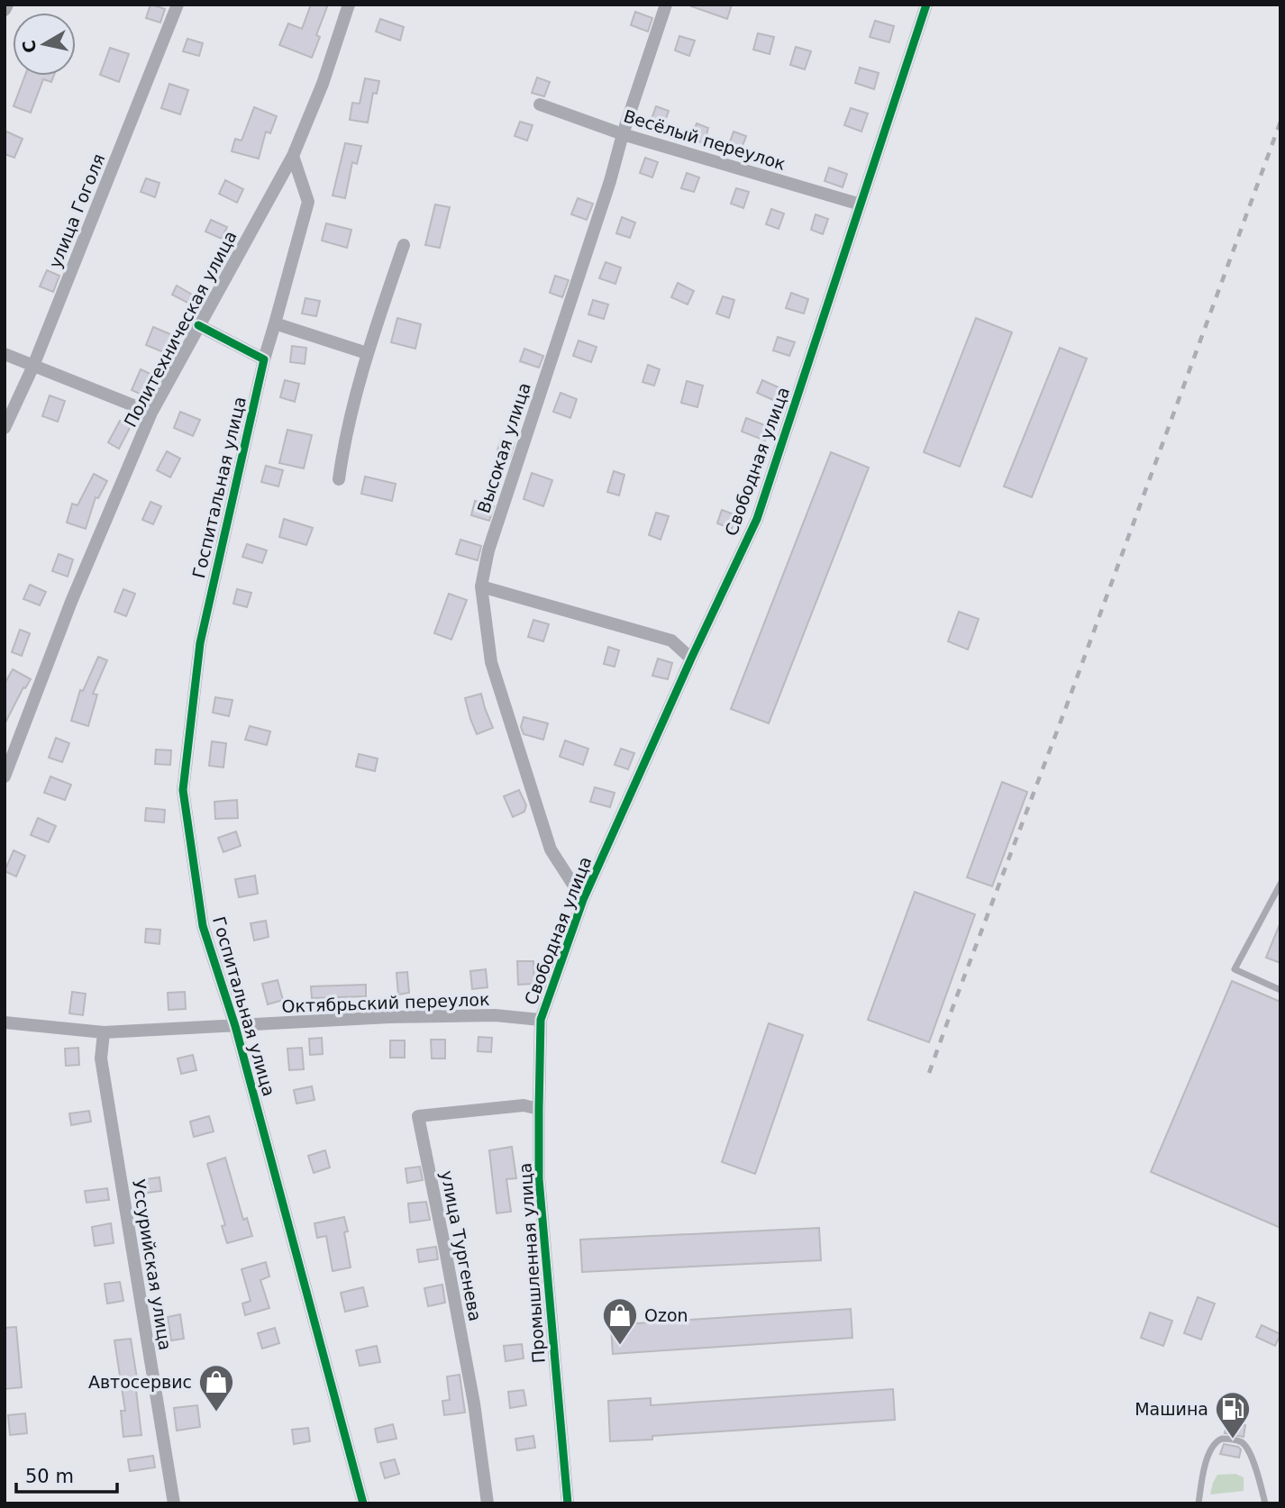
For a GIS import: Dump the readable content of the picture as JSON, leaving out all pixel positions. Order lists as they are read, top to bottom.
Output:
{
  "streets": {
    "street": [
      "Весёлый переулок",
      "улица Гоголя",
      "Политехническая улица",
      "Высокая улица",
      "Свободная улица",
      "Госпитальная улица",
      "Октябрьский переулок",
      "улица Тургенева",
      "Промышленная улица",
      "Уссурийская улица"
    ]
  },
  "crossings": [
    ["Весёлый переулок", "Высокая улица"],
    ["Весёлый переулок", "Свободная улица"],
    ["Политехническая улица", "Госпитальная улица"],
    ["Высокая улица", "Свободная улица"],
    ["Свободная улица", "Октябрьский переулок"],
    ["Свободная улица", "Промышленная улица"],
    ["Госпитальная улица", "Октябрьский переулок"],
    ["Октябрьский переулок", "Промышленная улица"],
    ["Октябрьский переулок", "Уссурийская улица"],
    ["улица Тургенева", "Промышленная улица"]
  ],
  "places": {
    "shop": ["Ozon", "Автосервис"],
    "fuel station": ["Машина"]
  },
  "scale_bar": "50 m",
  "north": "left"
}
